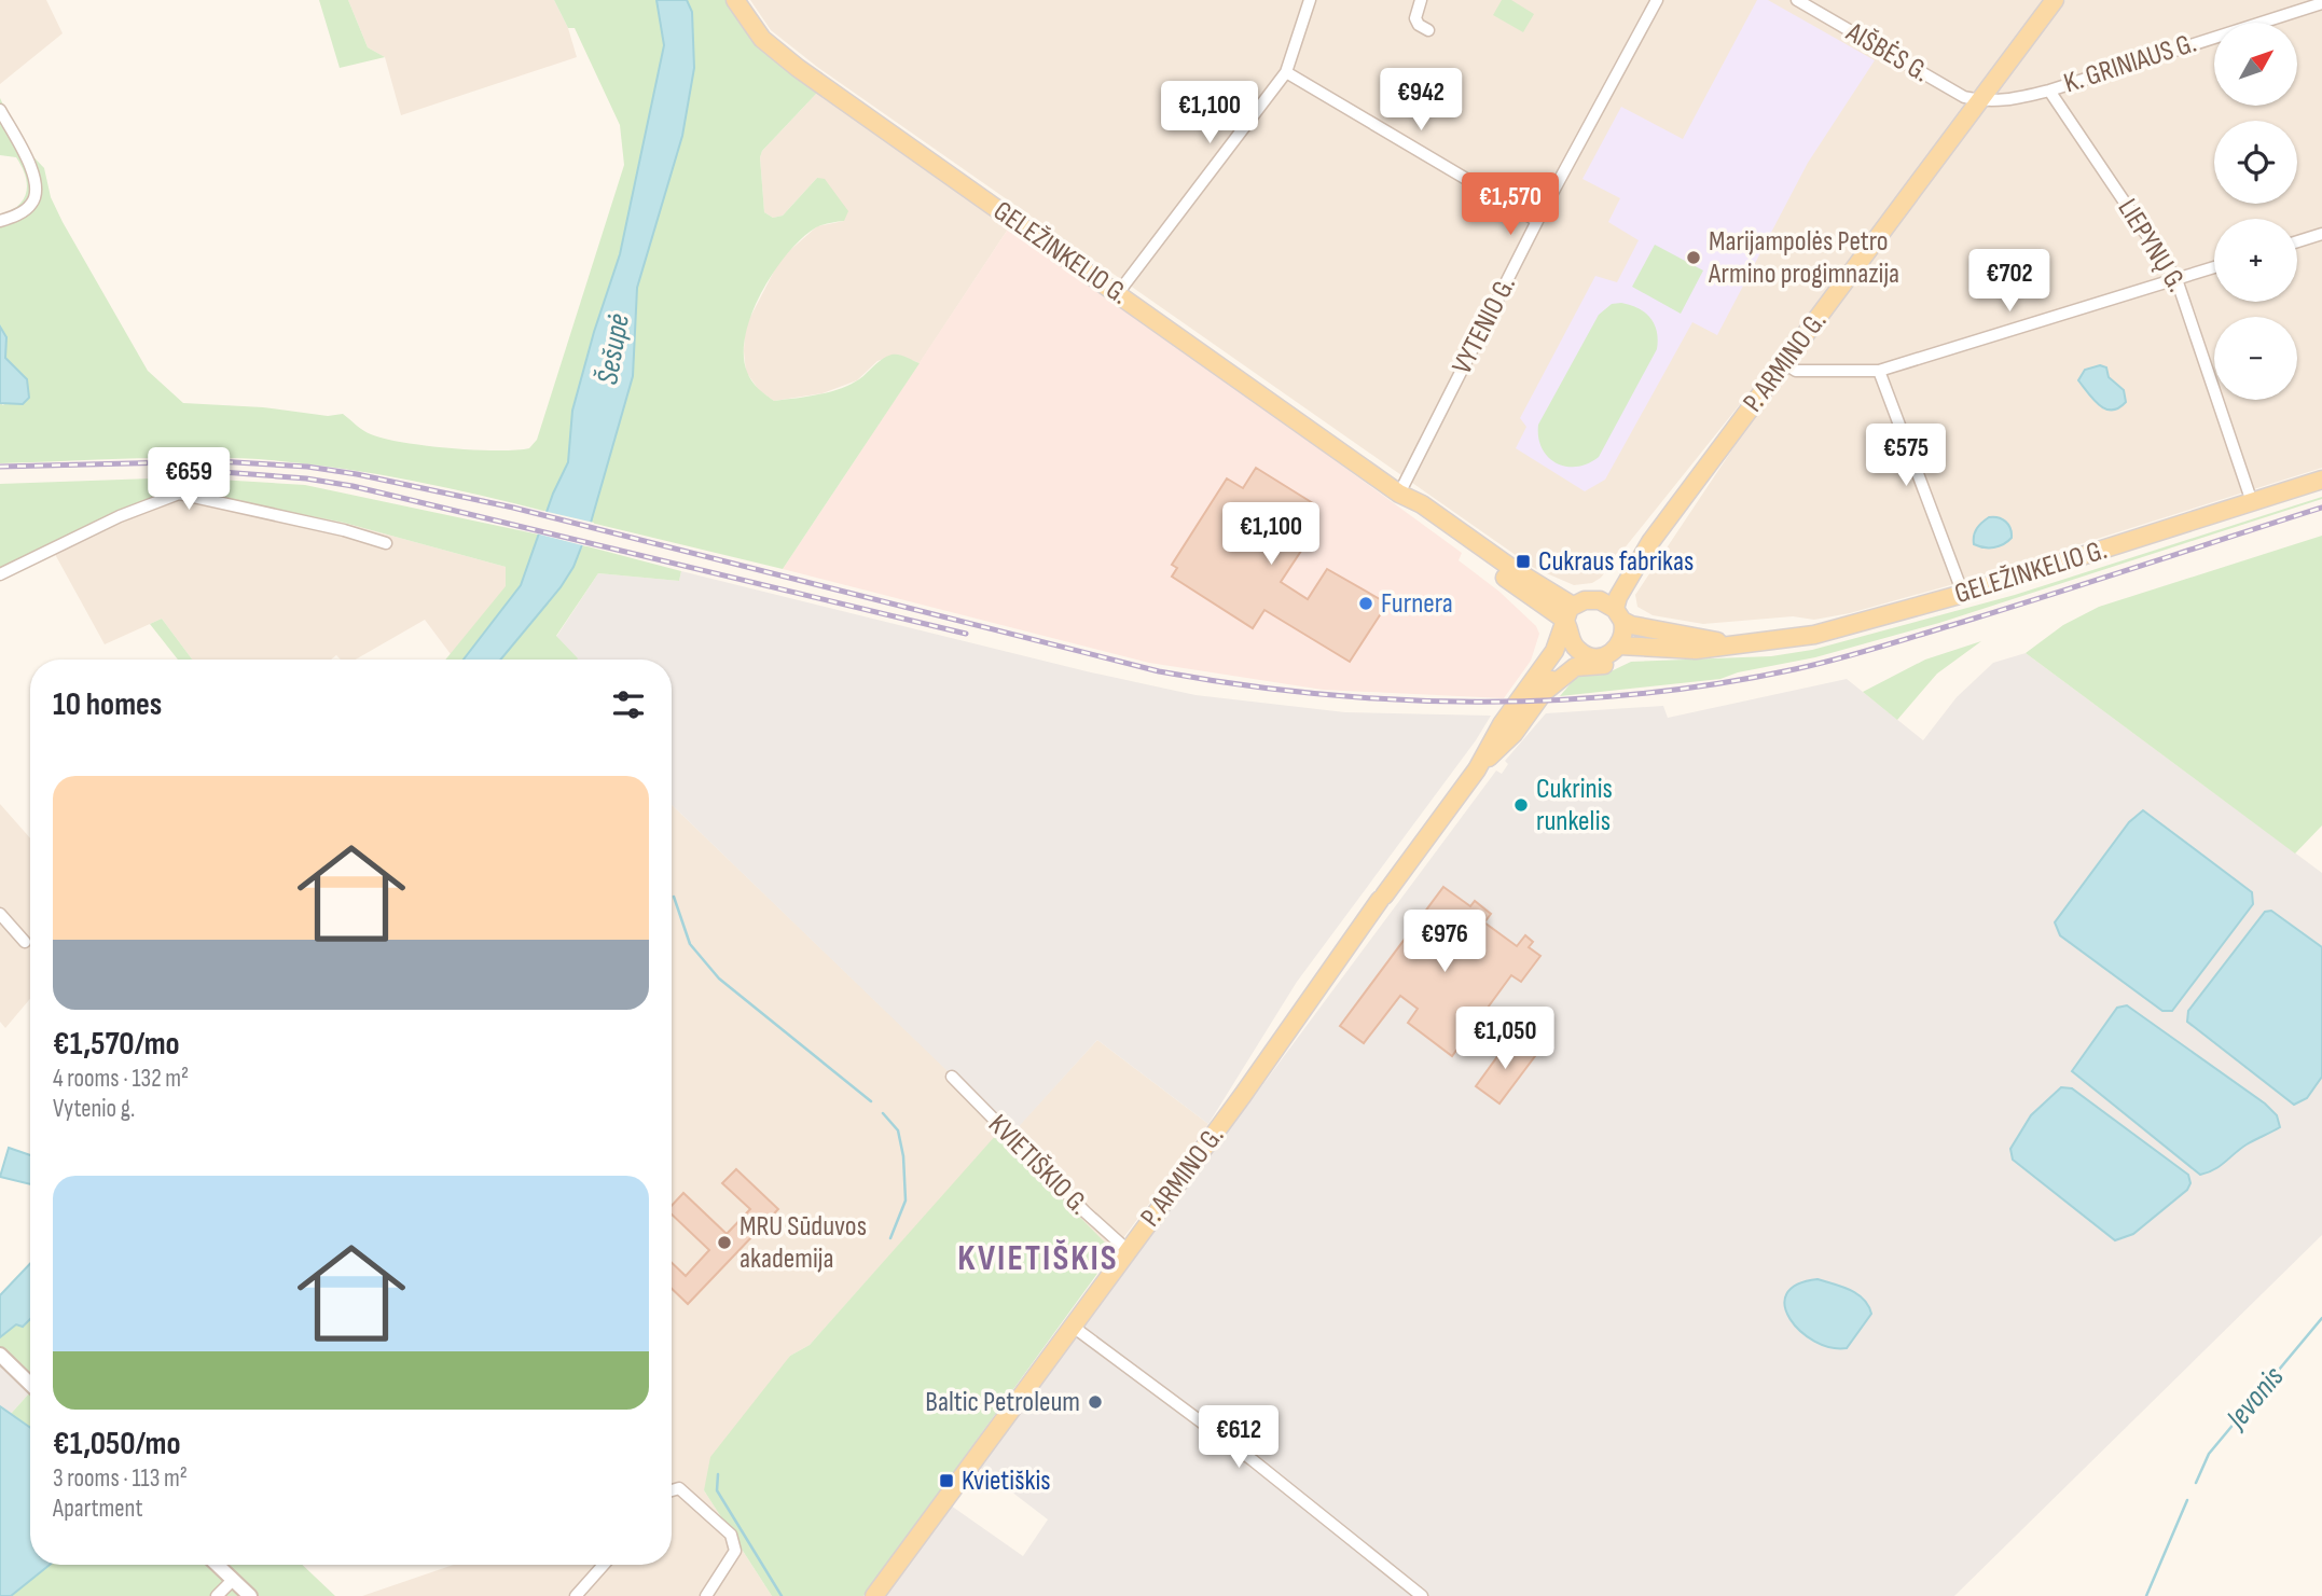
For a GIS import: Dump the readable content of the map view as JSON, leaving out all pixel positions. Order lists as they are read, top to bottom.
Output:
{
  "streets": {
    "main road": ["GELEŽINKELIO G.", "P. ARMINO G."],
    "street": [
      "AIŠBĖS G.",
      "K. GRINIAUS G.",
      "LIEPYNŲ G.",
      "VYTENIO G.",
      "KVIETIŠKIO G."
    ]
  },
  "crossings": [
    ["AIŠBĖS G.", "K. GRINIAUS G."],
    ["AIŠBĖS G.", "P. ARMINO G."],
    ["K. GRINIAUS G.", "LIEPYNŲ G."],
    ["K. GRINIAUS G.", "P. ARMINO G."],
    ["LIEPYNŲ G.", "GELEŽINKELIO G."],
    ["GELEŽINKELIO G.", "VYTENIO G."],
    ["GELEŽINKELIO G.", "P. ARMINO G."],
    ["P. ARMINO G.", "KVIETIŠKIO G."]
  ],
  "districts": ["KVIETIŠKIS"],
  "water": ["Šešupė", "Jevonis"],
  "places": {
    "other": [
      "Marijampolės Petro Armino progimnazija",
      "Furnera",
      "Cukrinis runkelis",
      "MRU Sūduvos akademija",
      "Baltic Petroleum"
    ],
    "transit": ["Cukraus fabrikas", "Kvietiškis"]
  },
  "north": "top right",
  "page": {
    "map_buttons": ["+", "−"],
    "price": [
      "€942",
      "€1,100",
      "€1,570",
      "€702",
      "€575",
      "€659",
      "€1,100",
      "€976",
      "€1,050",
      "€612"
    ],
    "heading": "10 homes",
    "list": [
      {
        "name": "€1,570/mo",
        "note": "4 rooms · 132 m² · Vytenio g."
      },
      {
        "name": "€1,050/mo",
        "note": "3 rooms · 113 m² · Apartment"
      }
    ]
  }
}
